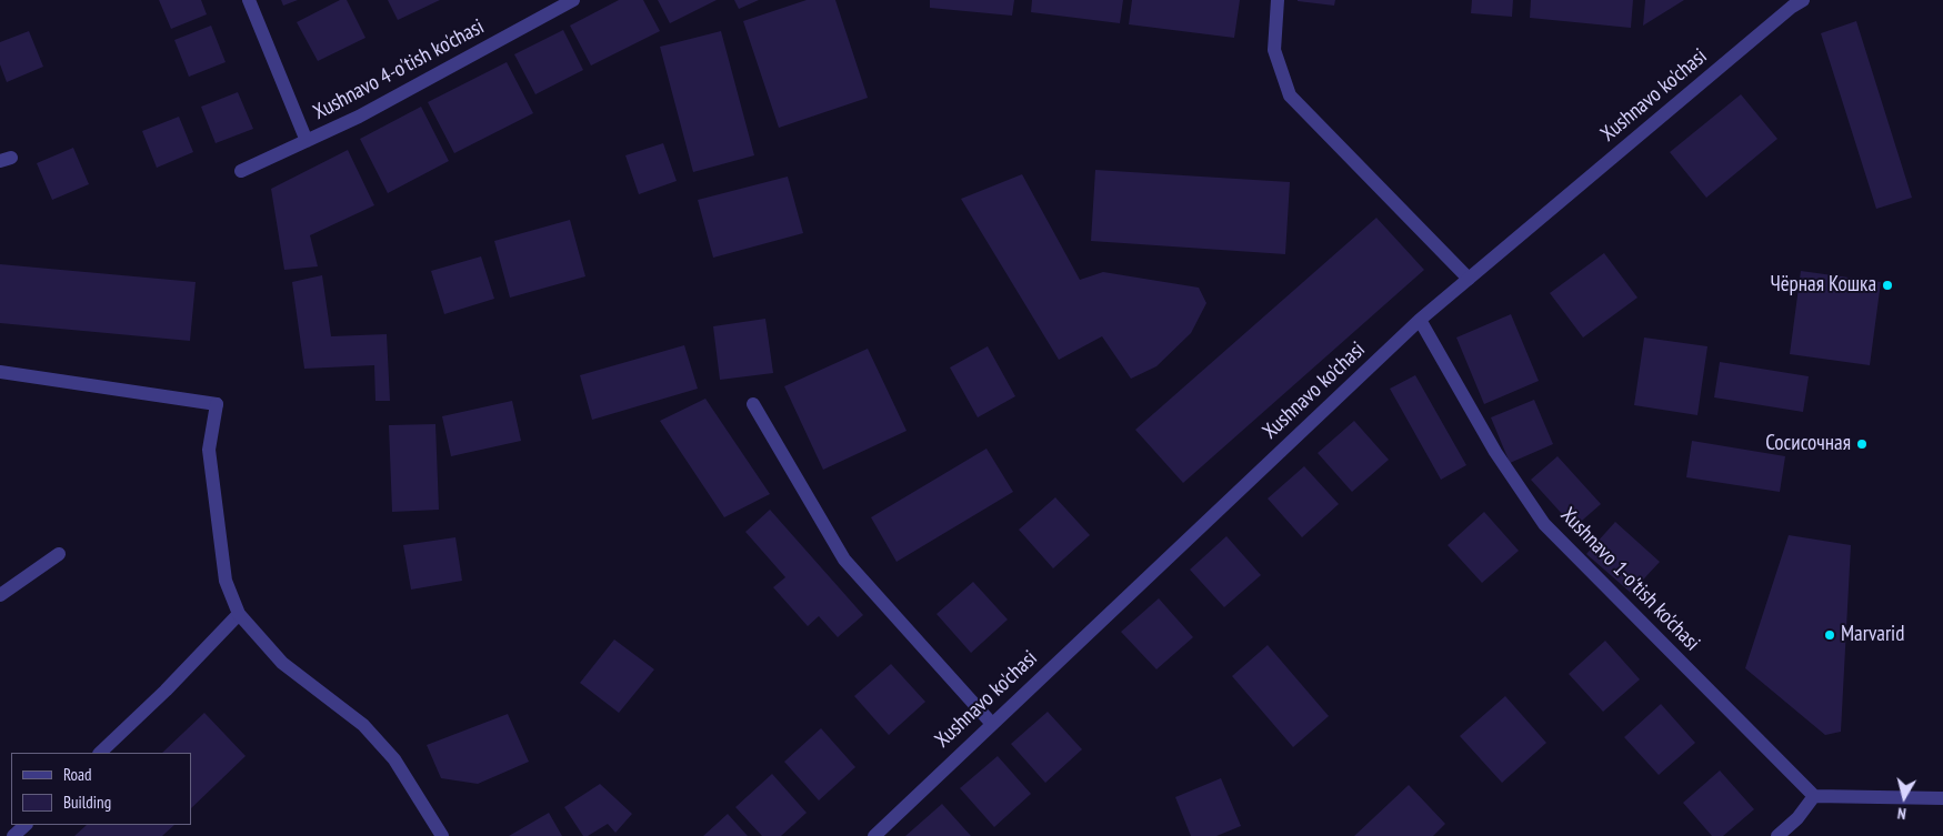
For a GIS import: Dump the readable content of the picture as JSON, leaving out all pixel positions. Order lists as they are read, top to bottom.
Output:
{
  "streets": {
    "street": ["Xushnavo 4-o'tish ko'chasi", "Xushnavo ko'chasi", "Xushnavo 1-o'tish ko'chasi"]
  },
  "crossings": [
    ["Xushnavo ko'chasi", "Xushnavo 1-o'tish ko'chasi"]
  ],
  "places": ["Чёрная Кошка", "Сосисочная", "Marvarid"],
  "legend": ["Road", "Building"],
  "north": "bottom"
}
